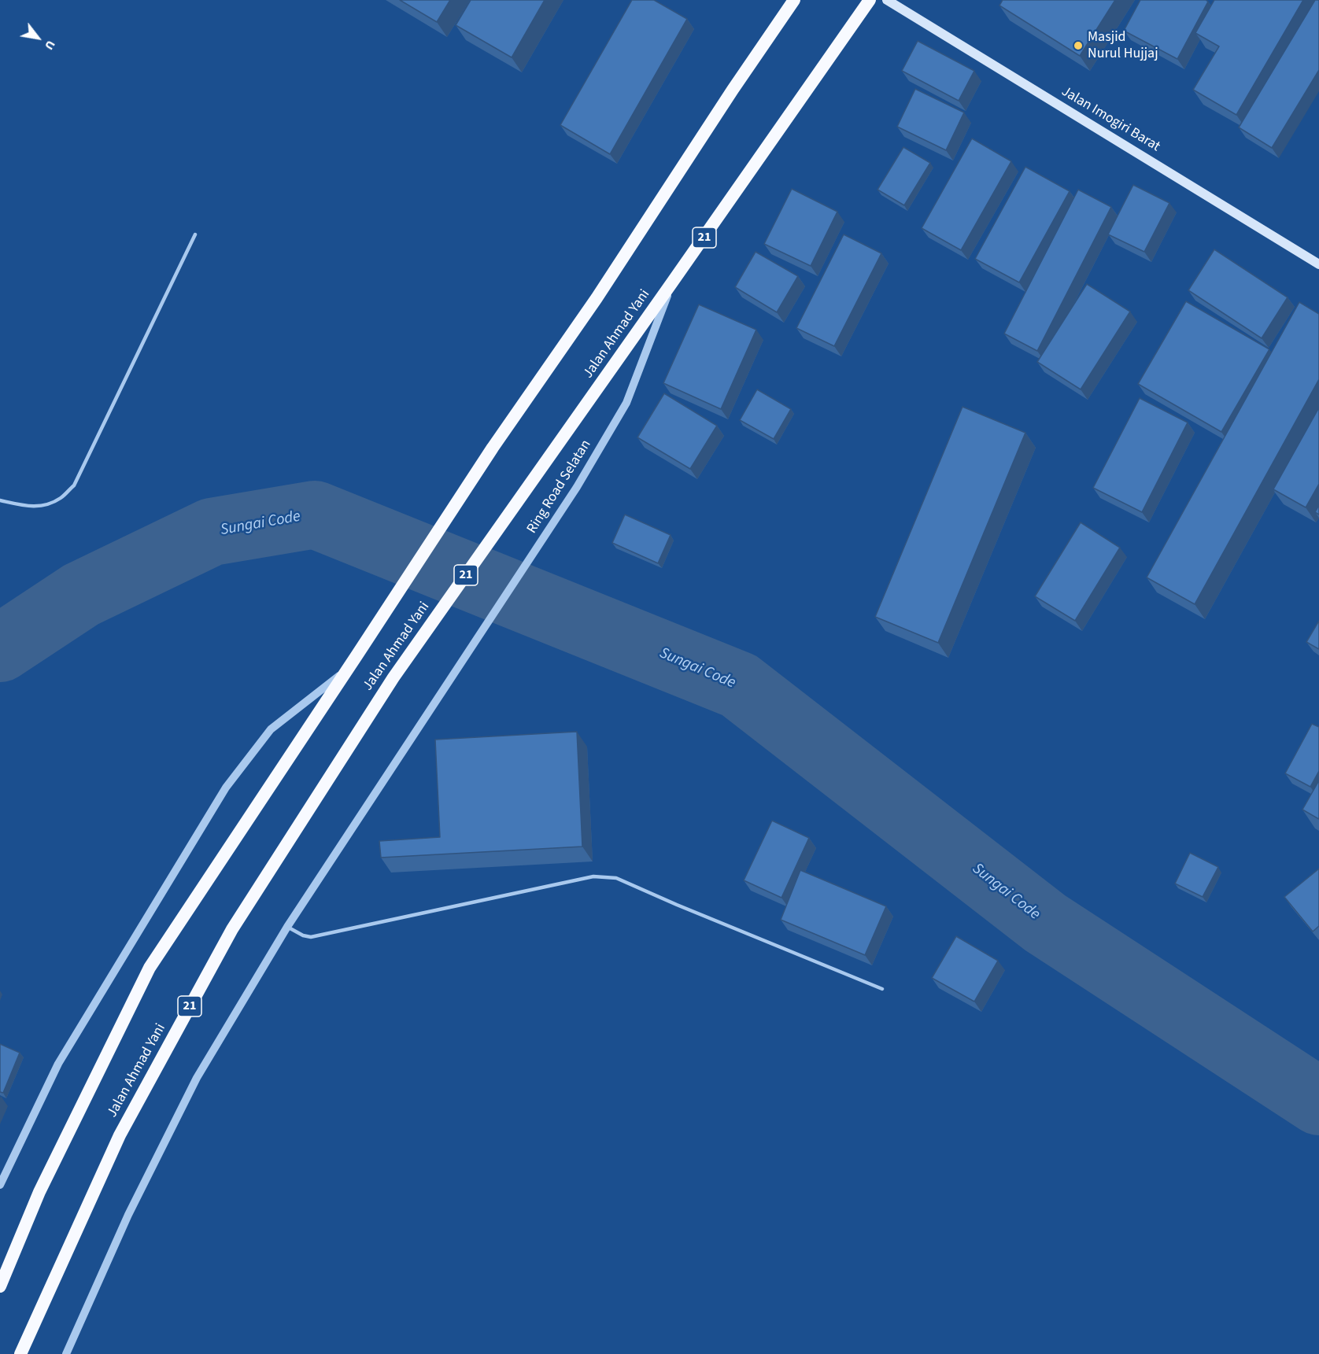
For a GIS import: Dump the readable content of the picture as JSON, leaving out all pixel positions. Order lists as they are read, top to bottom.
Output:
{
  "streets": {
    "highway": ["21", "Jalan Ahmad Yani"],
    "main road": ["Jalan Imogiri Barat"],
    "street": ["Ring Road Selatan"]
  },
  "crossings": [
    ["Jalan Ahmad Yani", "Ring Road Selatan"]
  ],
  "water": ["Sungai Code"],
  "places": ["Masjid Nurul Hujjaj"],
  "north": "bottom right"
}
